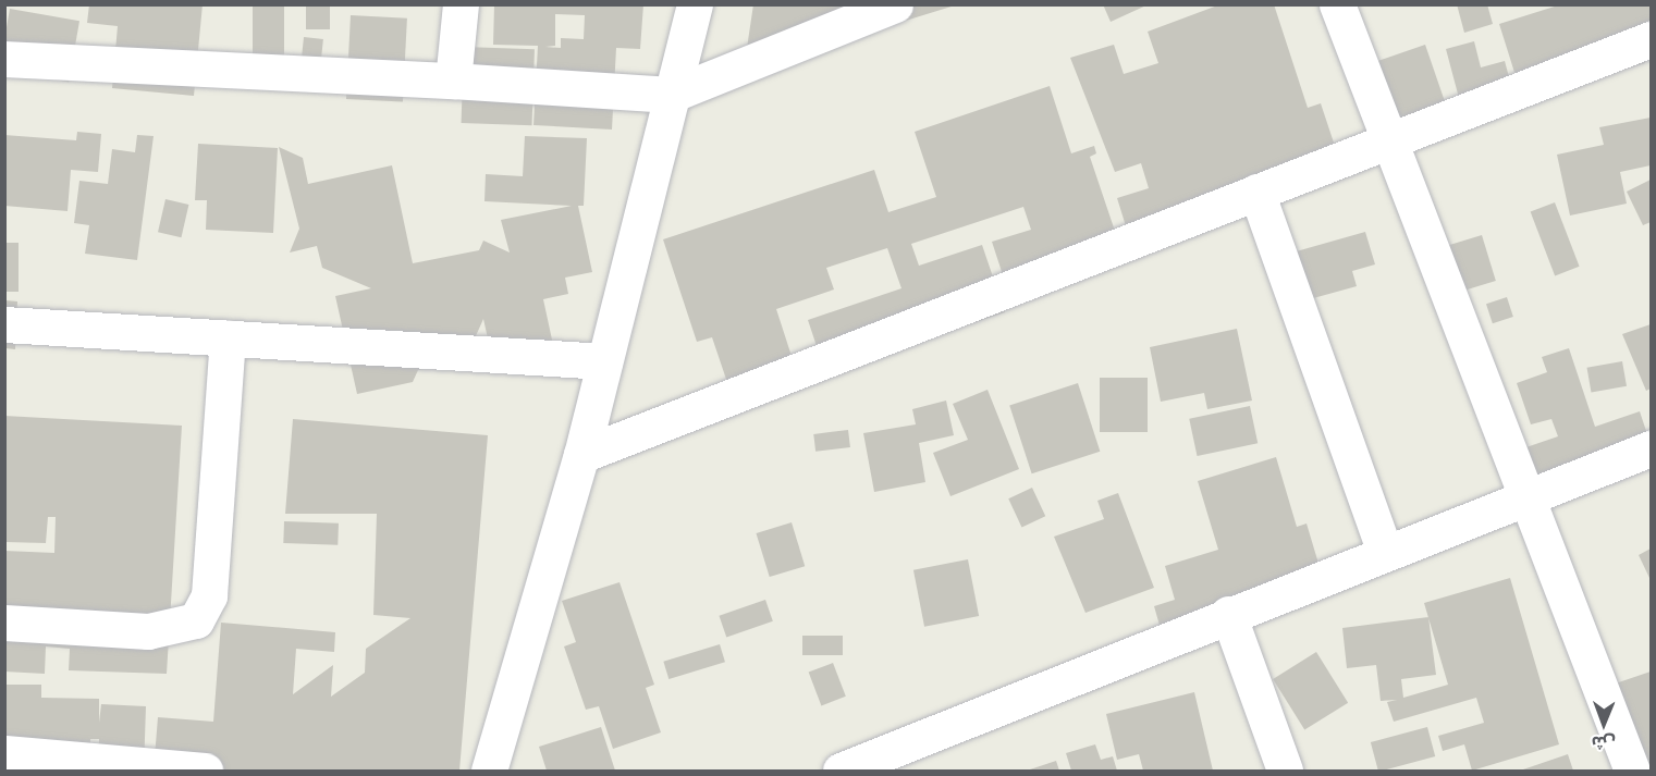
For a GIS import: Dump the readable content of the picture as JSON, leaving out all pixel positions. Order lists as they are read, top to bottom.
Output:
{
  "north": "bottom"
}
